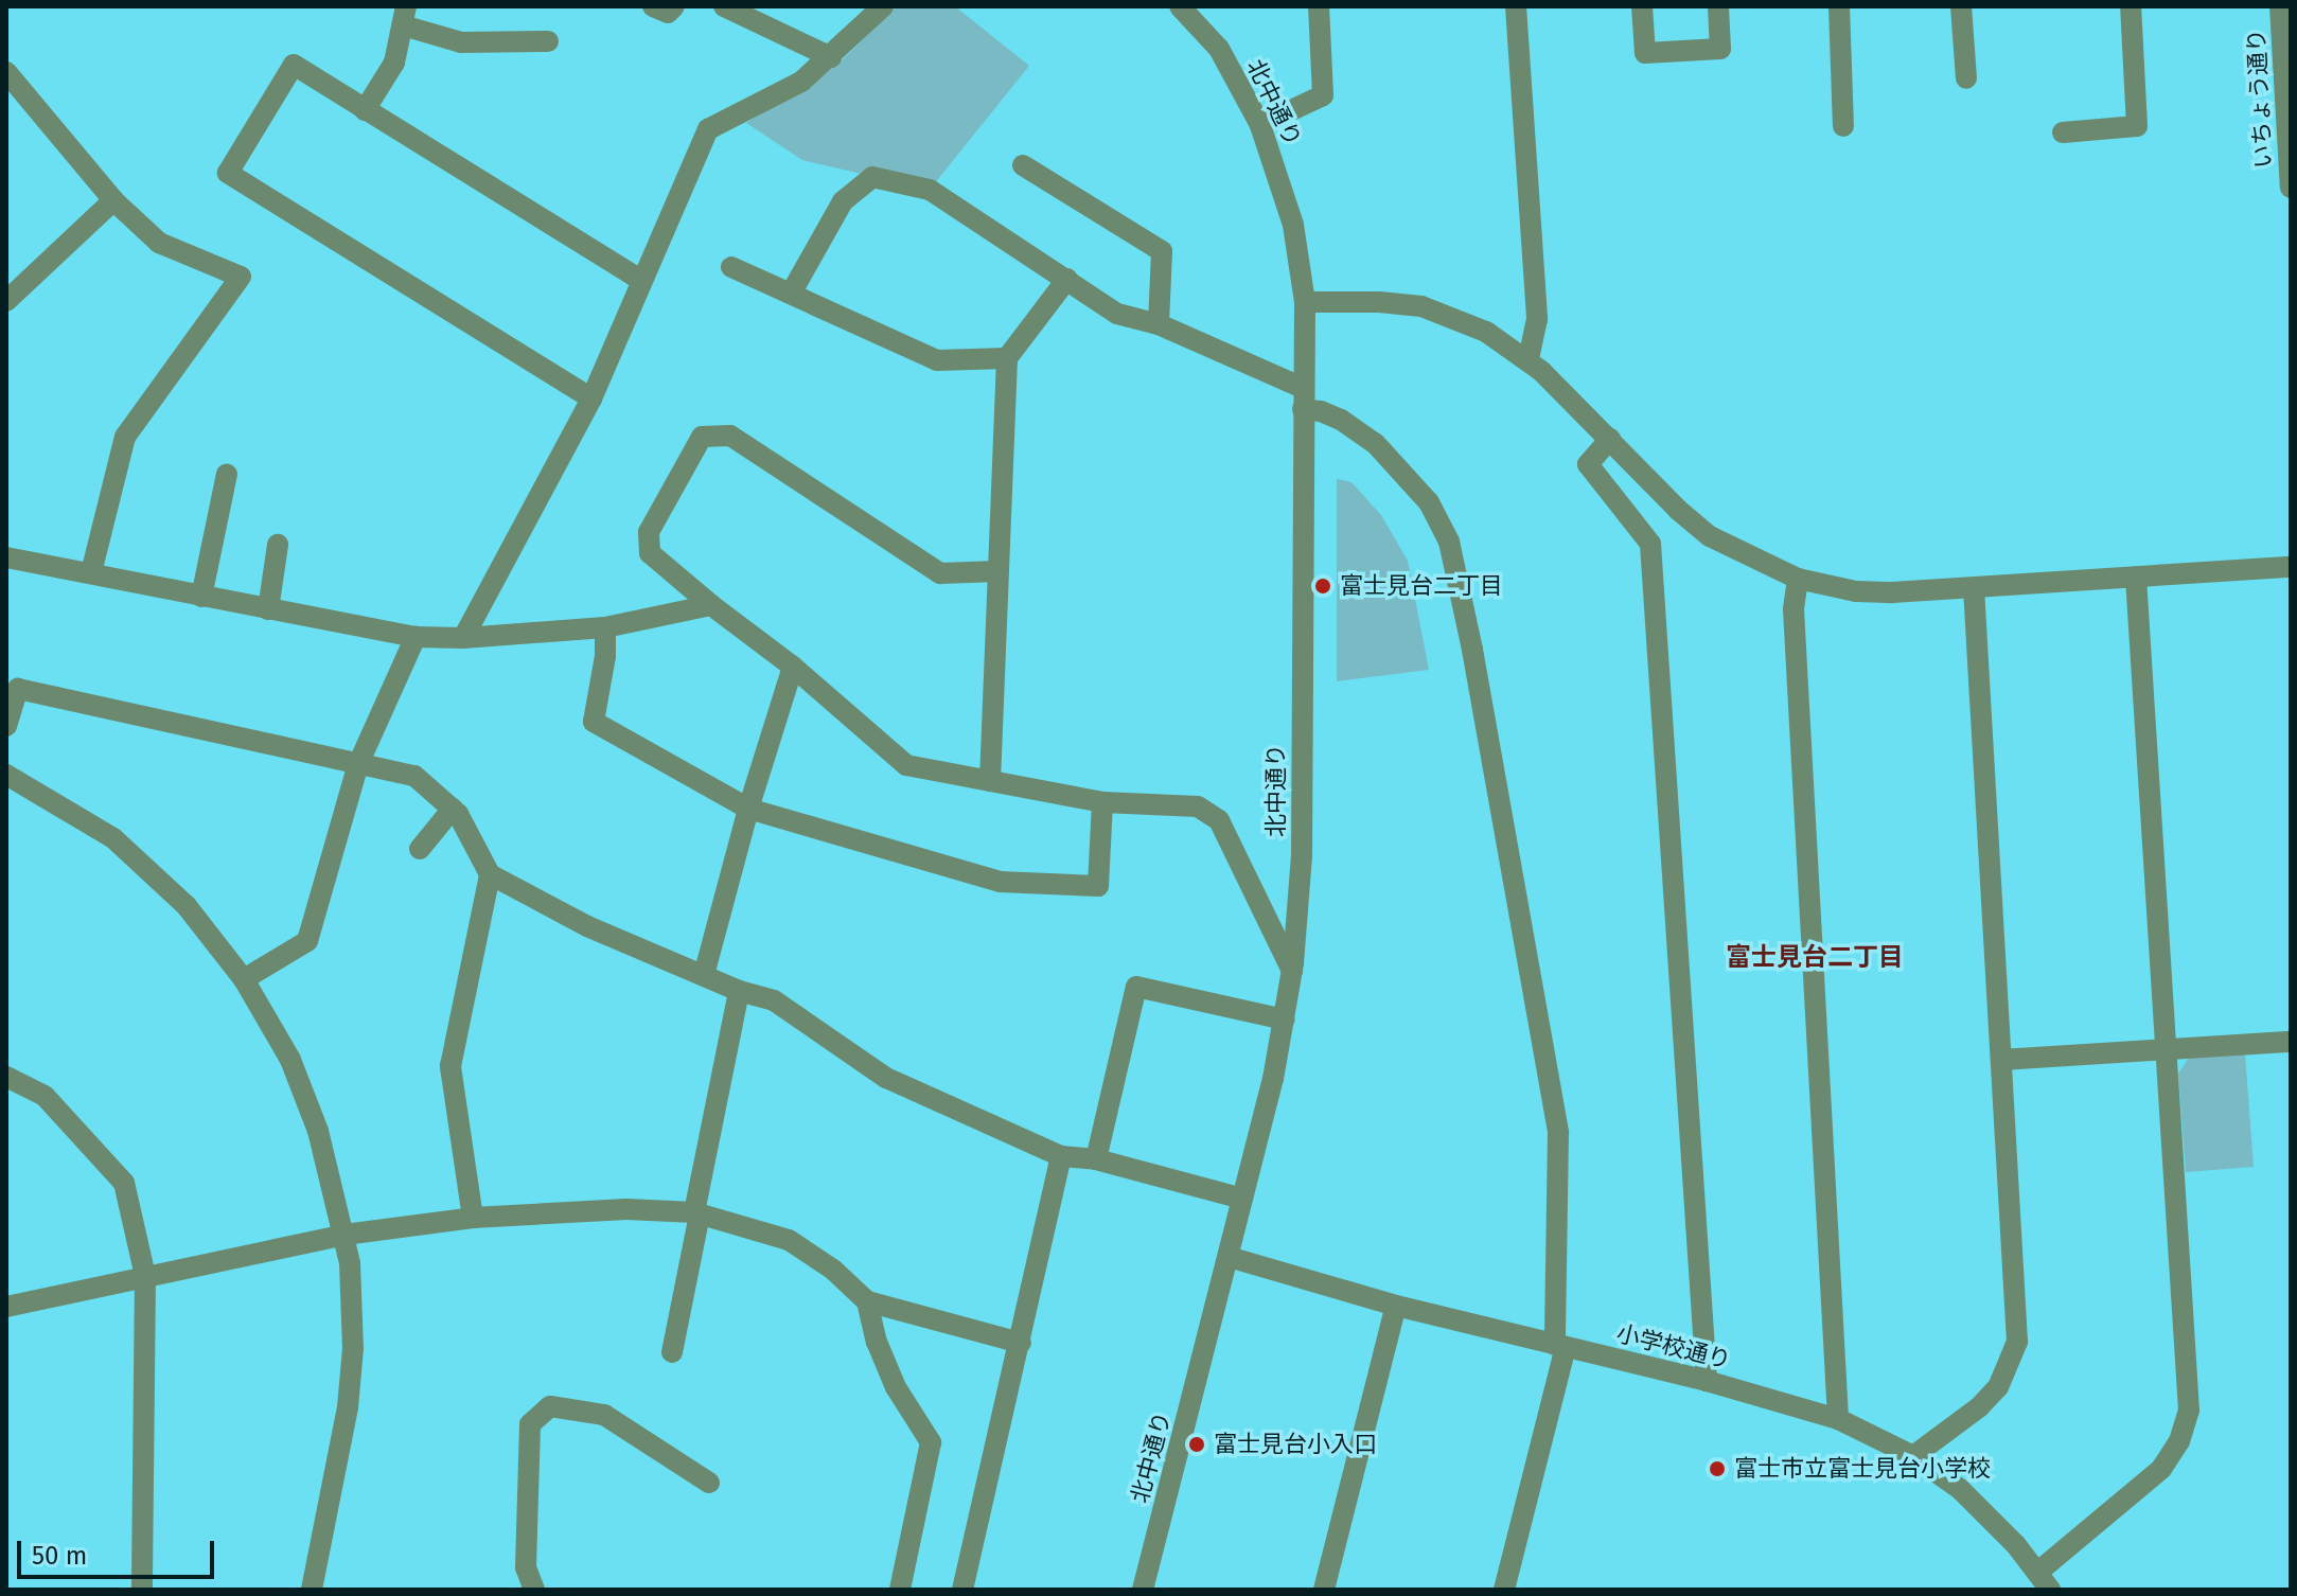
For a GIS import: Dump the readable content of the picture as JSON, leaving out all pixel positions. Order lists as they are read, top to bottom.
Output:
{
  "streets": {
    "street": ["いちょう通り", "北中通り", "小学校通り"]
  },
  "crossings": [
    ["北中通り", "小学校通り"]
  ],
  "districts": ["富士見台二丁目"],
  "places": ["富士見台二丁目", "富士見台小入口", "富士市立富士見台小学校"],
  "scale_bar": "50 m"
}
